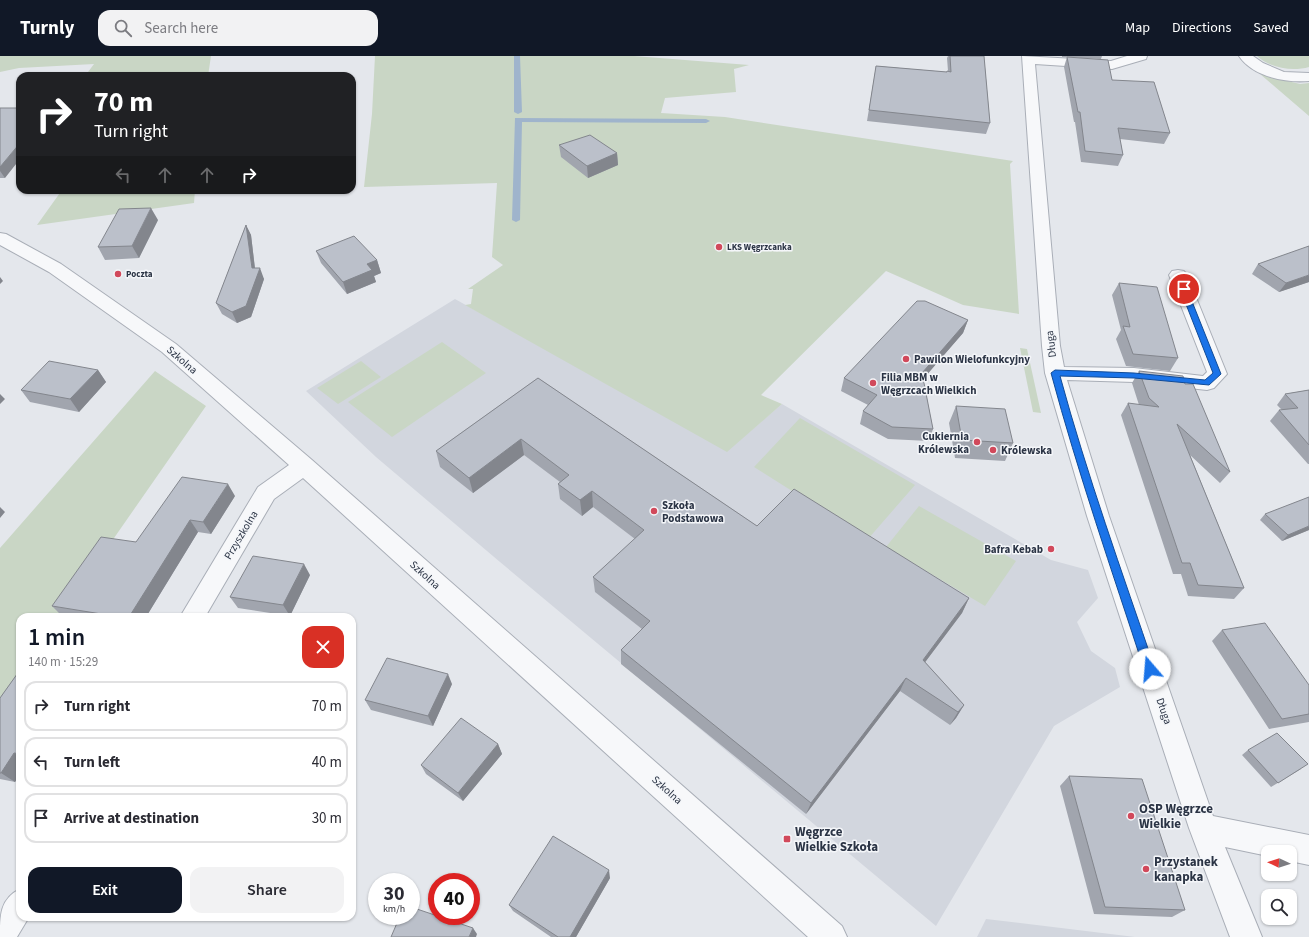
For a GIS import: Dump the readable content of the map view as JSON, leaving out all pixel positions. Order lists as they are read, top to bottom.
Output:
{
  "streets": {
    "street": ["Długa", "Szkolna", "Przyszkolna"]
  },
  "crossings": [
    ["Szkolna", "Przyszkolna"]
  ],
  "places": {
    "other": [
      "LKS Węgrzcanka",
      "Poczta",
      "Pawilon Wielofunkcyjny",
      "Filia MBM w Węgrzcach Wielkich",
      "Cukiernia Królewska",
      "Królewska",
      "Szkoła Podstawowa",
      "Bafra Kebab",
      "OSP Węgrzce Wielkie",
      "Przystanek kanapka"
    ],
    "transit": ["Węgrzce Wielkie Szkoła"]
  },
  "north": "left",
  "page": {
    "header": "Turnly",
    "search": "Search here",
    "nav": ["Map", "Directions", "Saved"],
    "turn": ["70 m", "Turn right"],
    "heading": ["1 min", "140 m · 15:29"],
    "list": [
      {
        "name": "Turn right",
        "value": "70 m"
      },
      {
        "name": "Turn left",
        "value": "40 m"
      },
      {
        "name": "Arrive at destination",
        "value": "30 m"
      }
    ],
    "buttons": ["Exit", "Share"],
    "speed": "30 km/h",
    "limit": "40"
  }
}
